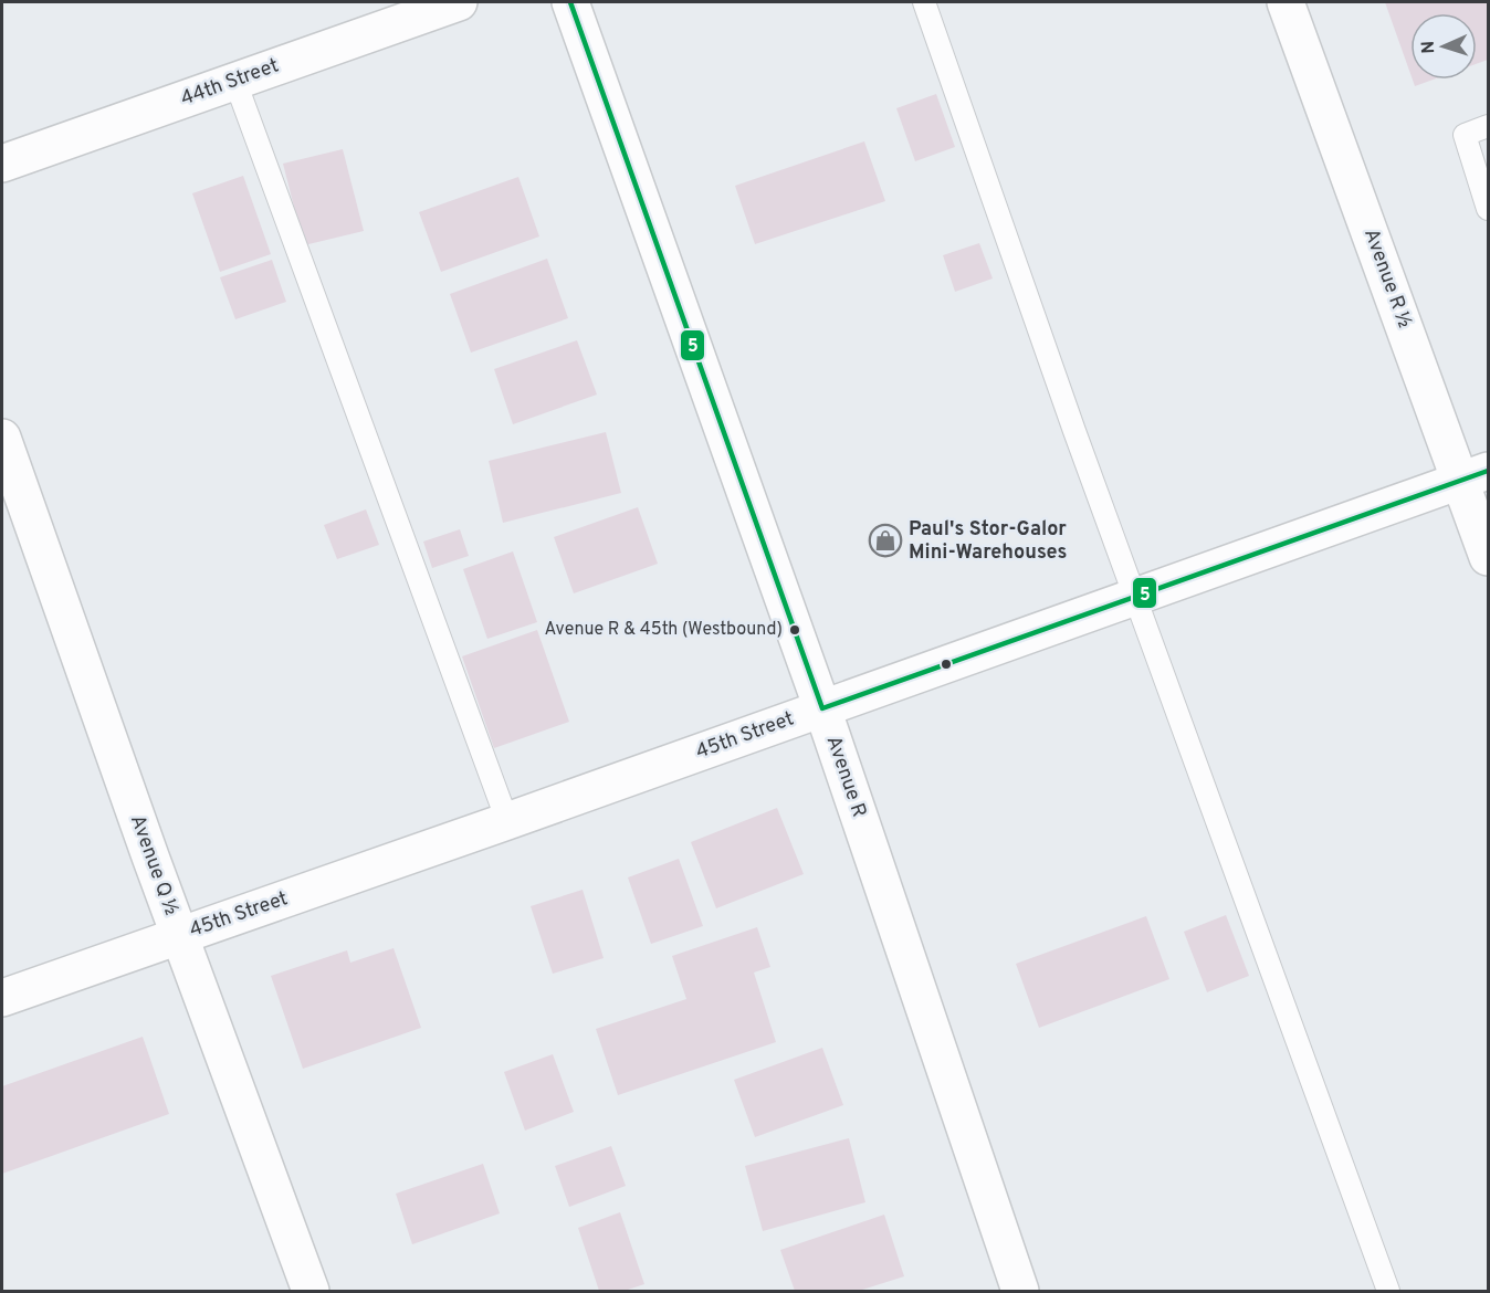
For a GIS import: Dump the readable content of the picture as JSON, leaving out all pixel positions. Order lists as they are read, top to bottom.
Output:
{
  "streets": {
    "street": [
      "44th Street",
      "Avenue R ½",
      "45th Street",
      "Avenue R",
      "Avenue Q ½"
    ]
  },
  "crossings": [
    ["Avenue R ½", "45th Street"],
    ["45th Street", "Avenue R"],
    ["45th Street", "Avenue Q ½"]
  ],
  "places": {
    "shop": ["Paul's Stor-Galor Mini-Warehouses"],
    "other": ["Avenue R & 45th (Westbound)"]
  },
  "lines": ["transit line 5"],
  "north": "left"
}
